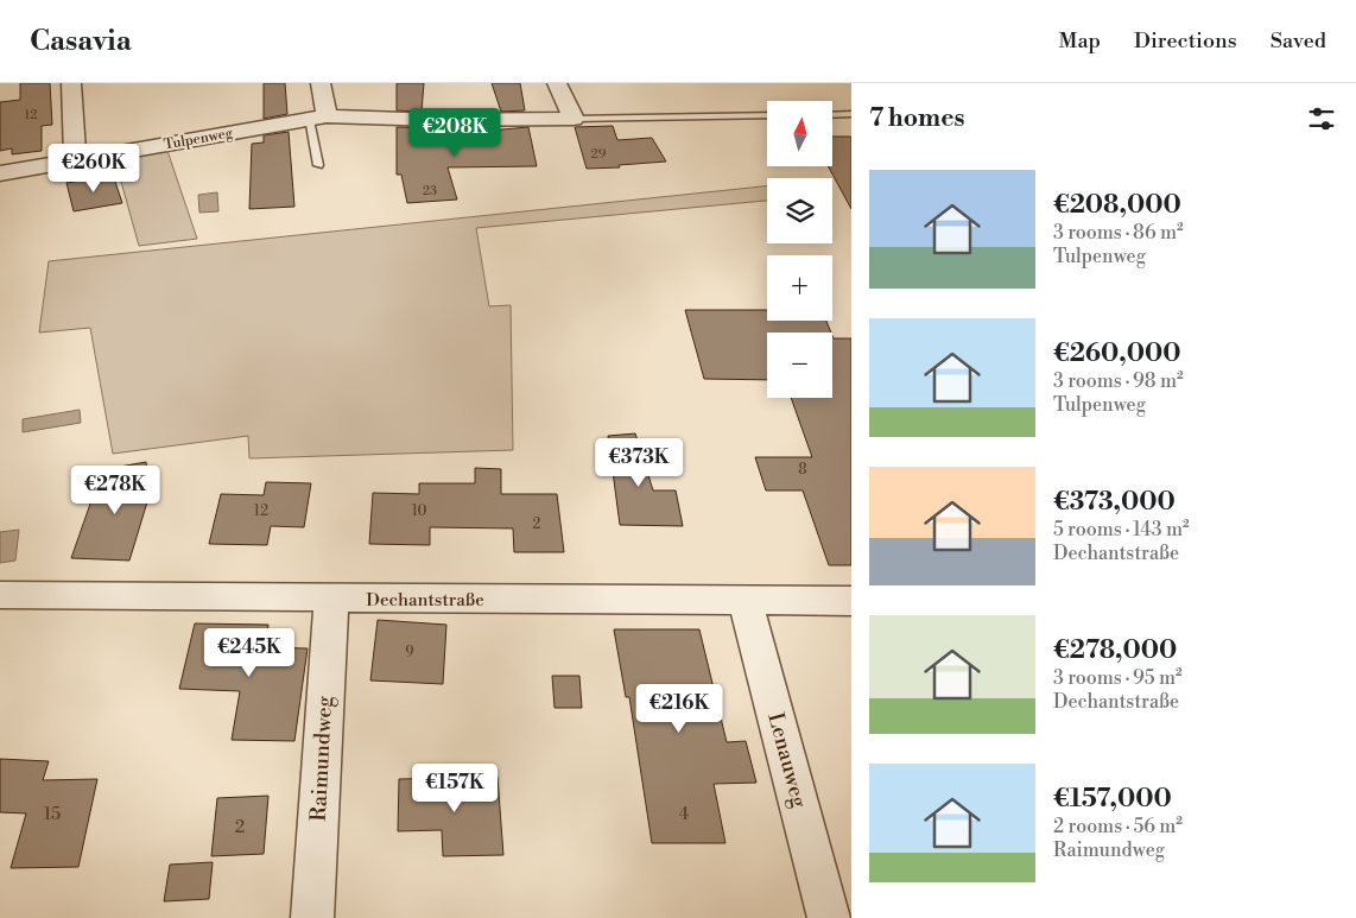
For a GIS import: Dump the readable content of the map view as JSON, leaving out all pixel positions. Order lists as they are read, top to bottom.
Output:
{
  "streets": {
    "street": [
      "Tulpenweg",
      "Dechantstraße",
      "Raimundweg",
      "Lenauweg"
    ]
  },
  "crossings": [
    ["Dechantstraße", "Raimundweg"],
    ["Dechantstraße", "Lenauweg"]
  ],
  "house_numbers": [
    "12",
    "29",
    "23",
    "8",
    "12",
    "10",
    "2",
    "9",
    "15",
    "4",
    "2"
  ],
  "north": "top",
  "page": {
    "header": "Casavia",
    "nav": ["Map", "Directions", "Saved"],
    "heading": "7 homes",
    "map_buttons": ["+", "−"],
    "price": [
      "€208K",
      "€260K",
      "€373K",
      "€278K",
      "€245K",
      "€216K",
      "€157K"
    ],
    "list": [
      {
        "name": "€208,000",
        "note": "3 rooms · 86 m² · Tulpenweg"
      },
      {
        "name": "€260,000",
        "note": "3 rooms · 98 m² · Tulpenweg"
      },
      {
        "name": "€373,000",
        "note": "5 rooms · 143 m² · Dechantstraße"
      },
      {
        "name": "€278,000",
        "note": "3 rooms · 95 m² · Dechantstraße"
      },
      {
        "name": "€157,000",
        "note": "2 rooms · 56 m² · Raimundweg"
      }
    ]
  }
}
